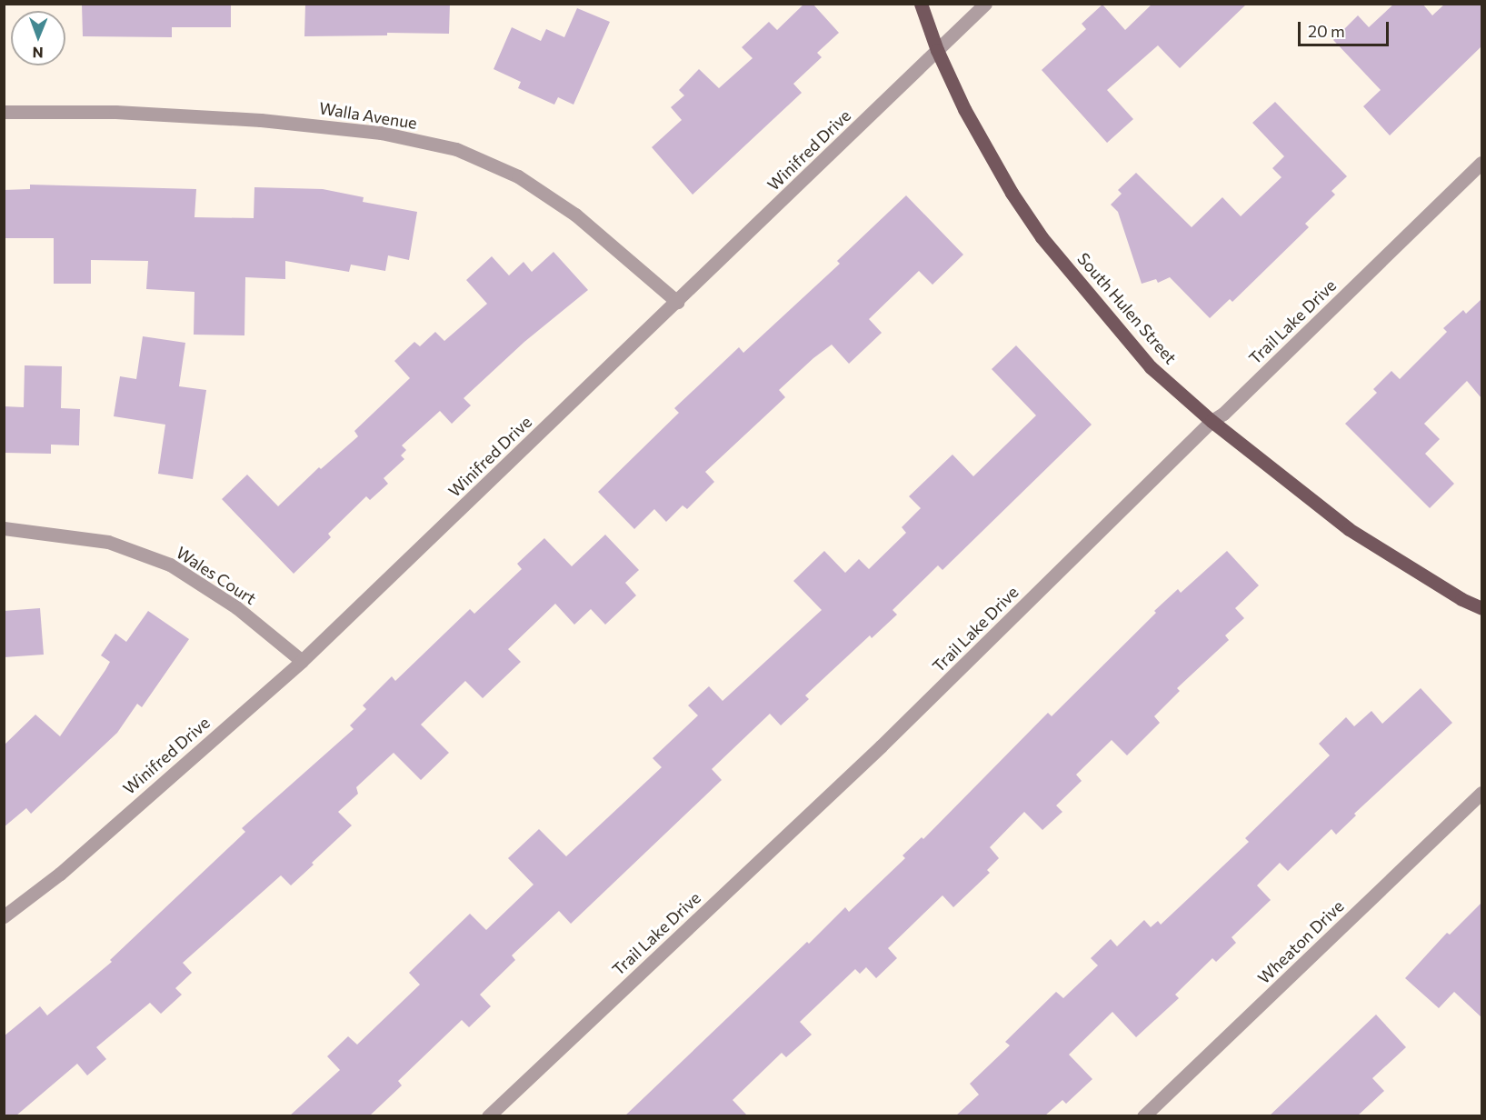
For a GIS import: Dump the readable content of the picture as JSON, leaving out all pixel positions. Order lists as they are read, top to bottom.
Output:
{
  "streets": {
    "main road": ["South Hulen Street"],
    "street": [
      "Walla Avenue",
      "Winifred Drive",
      "Trail Lake Drive",
      "Wales Court",
      "Wheaton Drive"
    ]
  },
  "crossings": [
    ["Walla Avenue", "Winifred Drive"],
    ["Winifred Drive", "South Hulen Street"],
    ["Winifred Drive", "Wales Court"],
    ["South Hulen Street", "Trail Lake Drive"]
  ],
  "scale_bar": "20 m",
  "north": "bottom"
}
